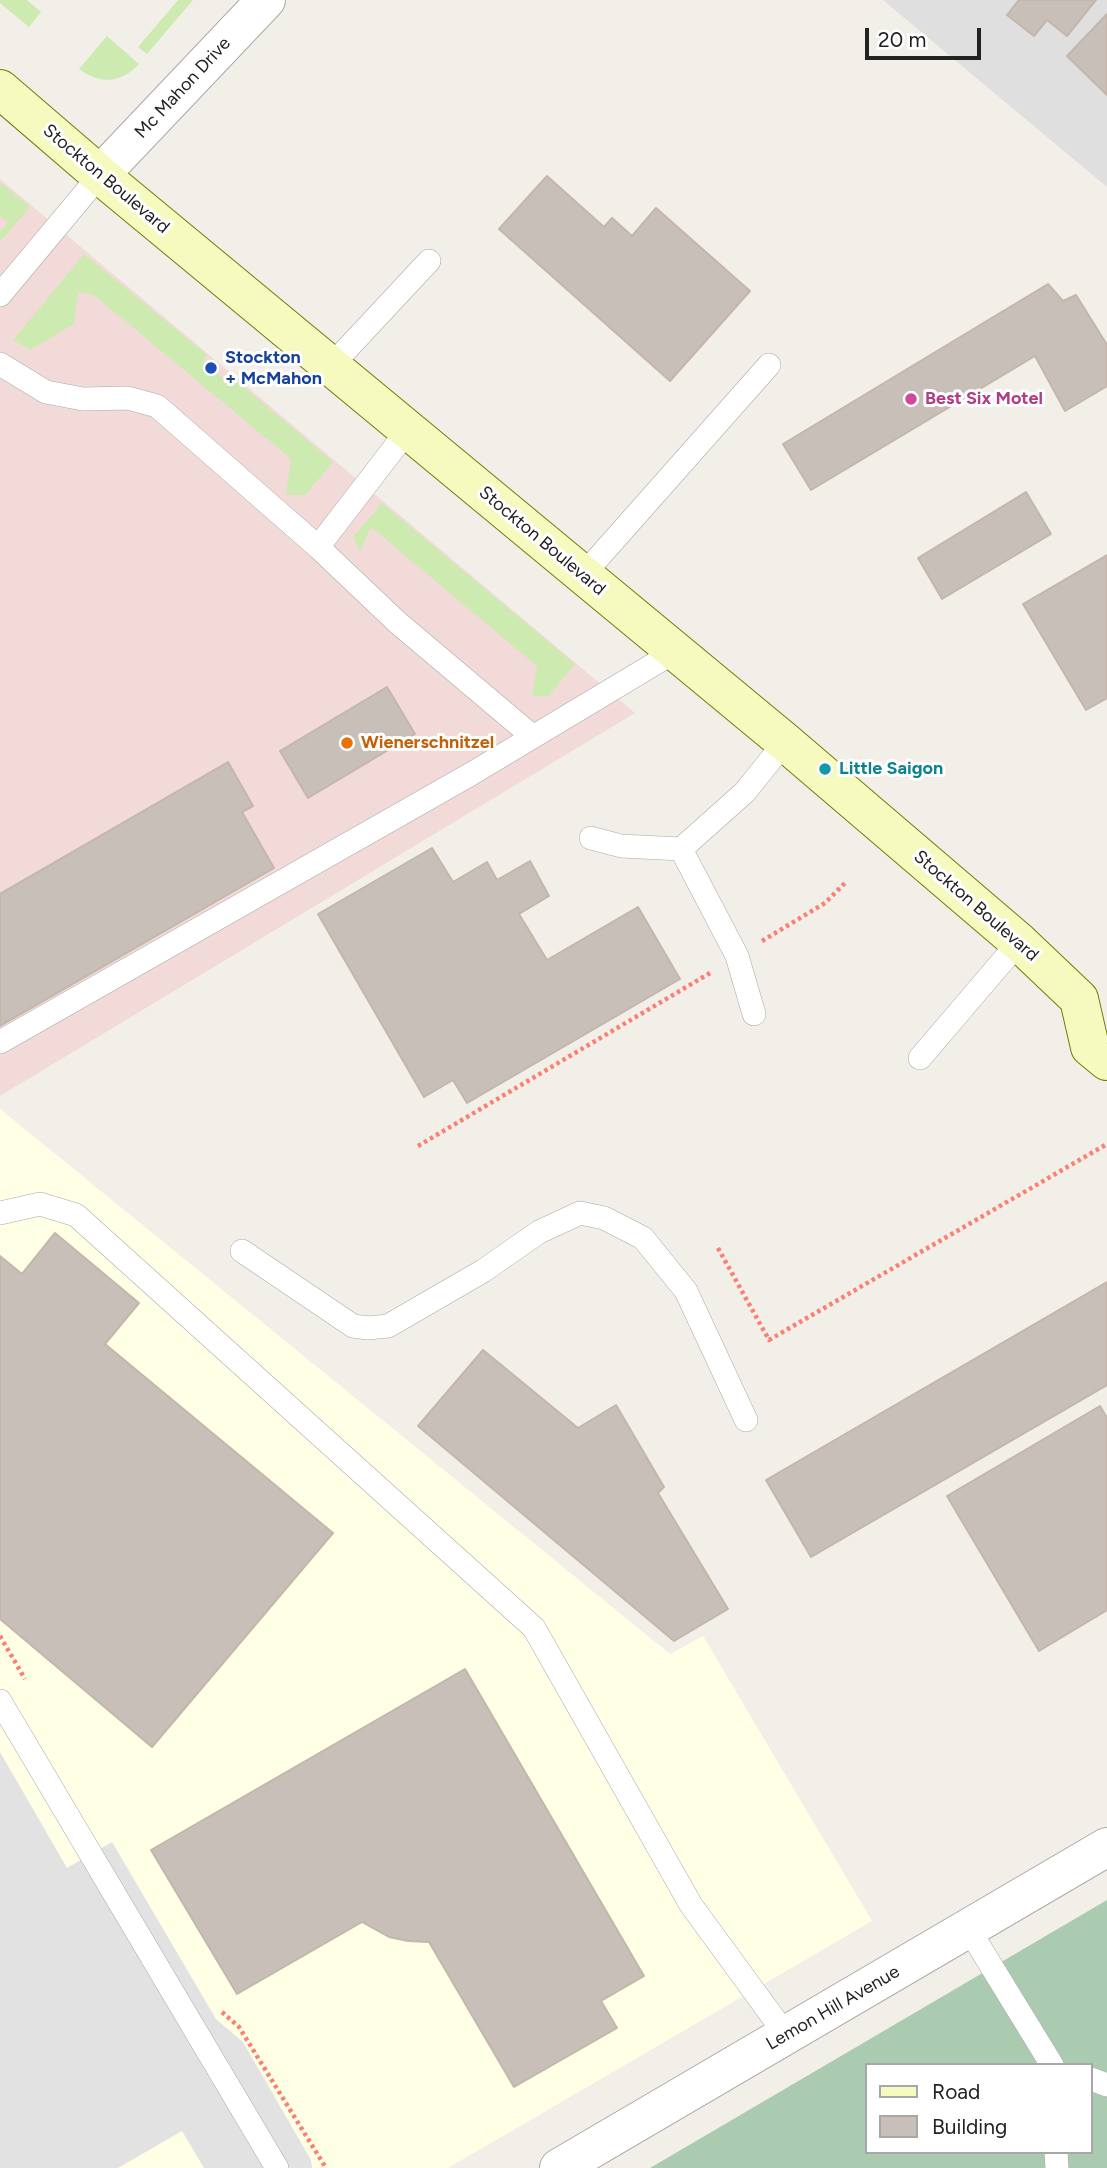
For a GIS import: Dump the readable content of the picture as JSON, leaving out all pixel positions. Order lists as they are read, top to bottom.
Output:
{
  "streets": {
    "main road": ["Stockton Boulevard"],
    "street": ["Mc Mahon Drive", "Lemon Hill Avenue"]
  },
  "crossings": [
    ["Mc Mahon Drive", "Stockton Boulevard"]
  ],
  "places": [
    "Stockton + McMahon",
    "Best Six Motel",
    "Wienerschnitzel",
    "Little Saigon"
  ],
  "legend": ["Road", "Building"],
  "scale_bar": "20 m"
}
